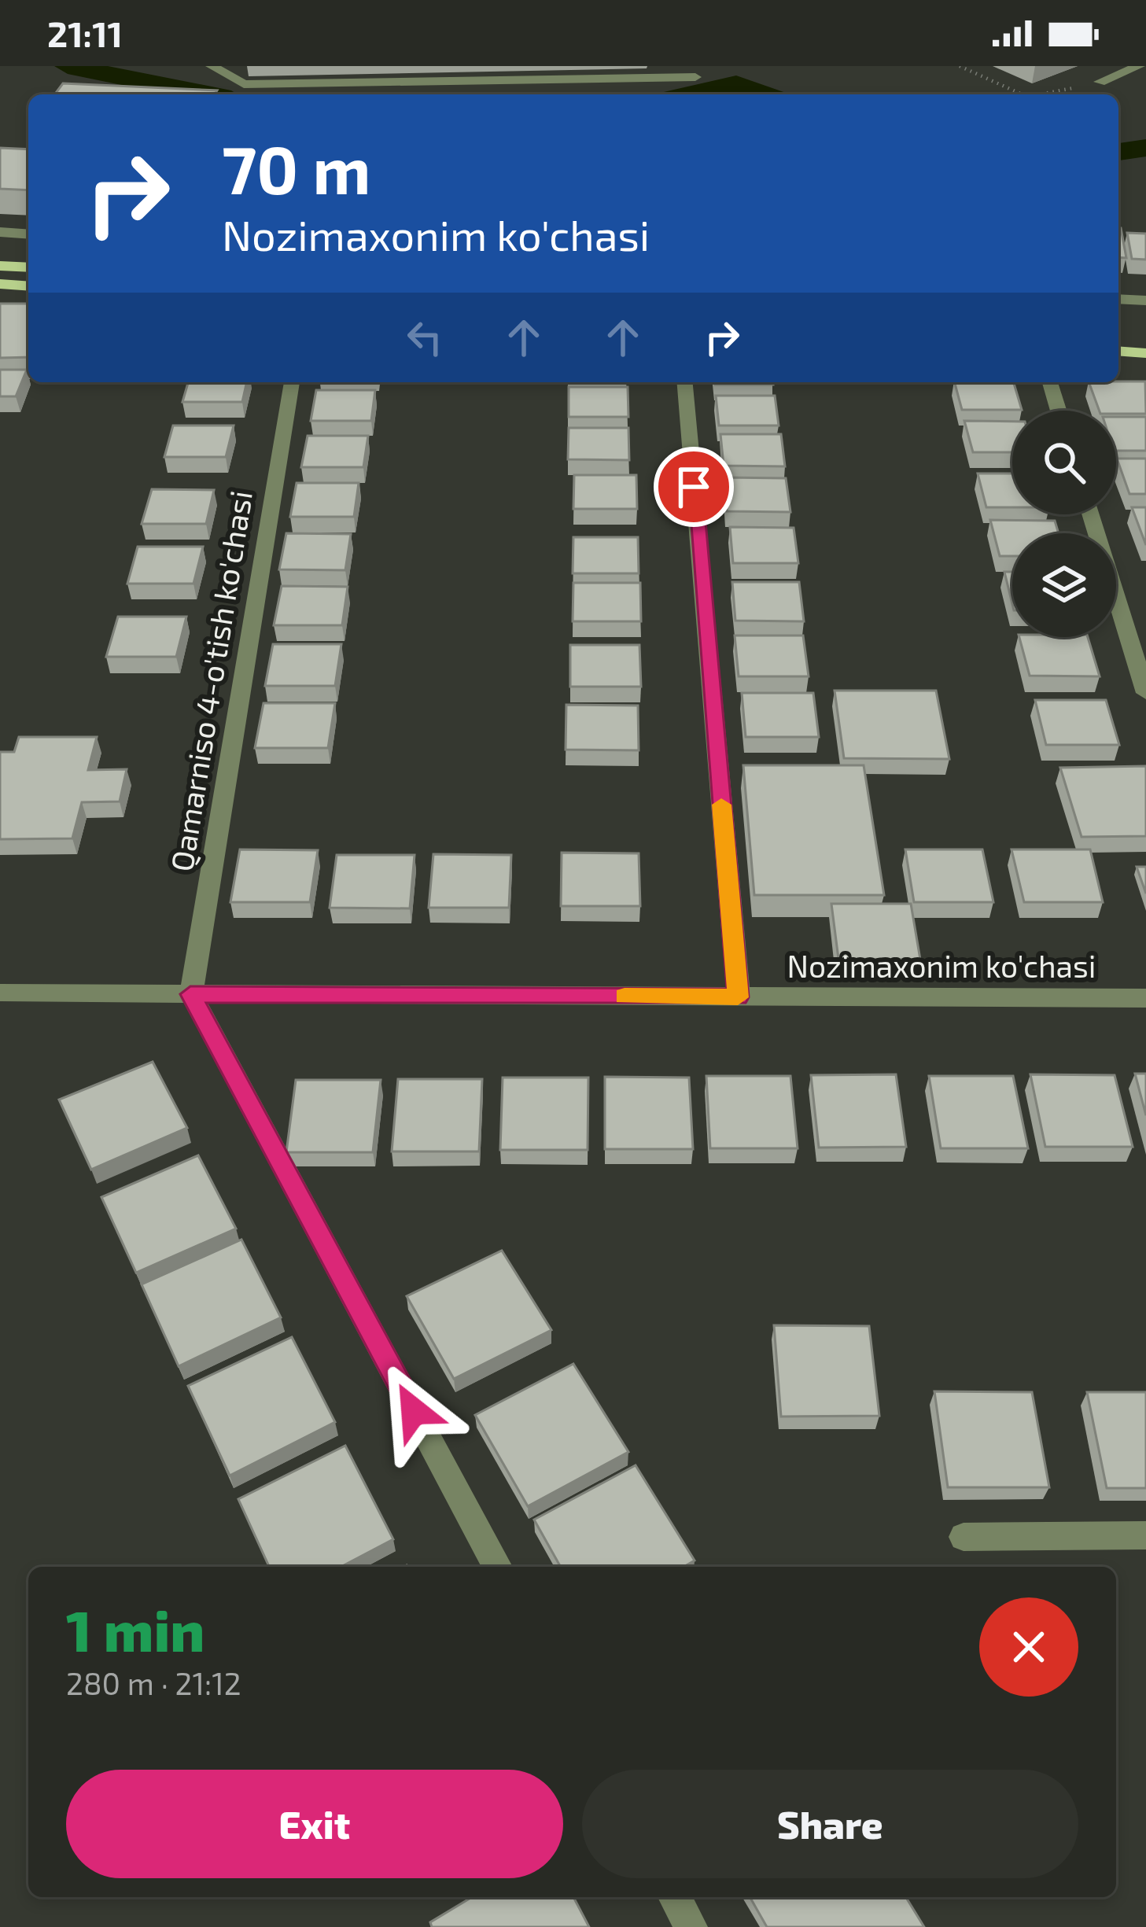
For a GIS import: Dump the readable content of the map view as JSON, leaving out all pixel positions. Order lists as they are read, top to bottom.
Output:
{
  "streets": {
    "street": ["Qamarniso 4-o'tish ko'chasi", "Nozimaxonim ko'chasi"]
  },
  "crossings": [
    ["Qamarniso 4-o'tish ko'chasi", "Nozimaxonim ko'chasi"]
  ],
  "page": {
    "status": "21:11",
    "turn": ["70 m", "Nozimaxonim ko'chasi"],
    "heading": ["1 min", "280 m · 21:12"],
    "buttons": ["Exit", "Share"]
  }
}
